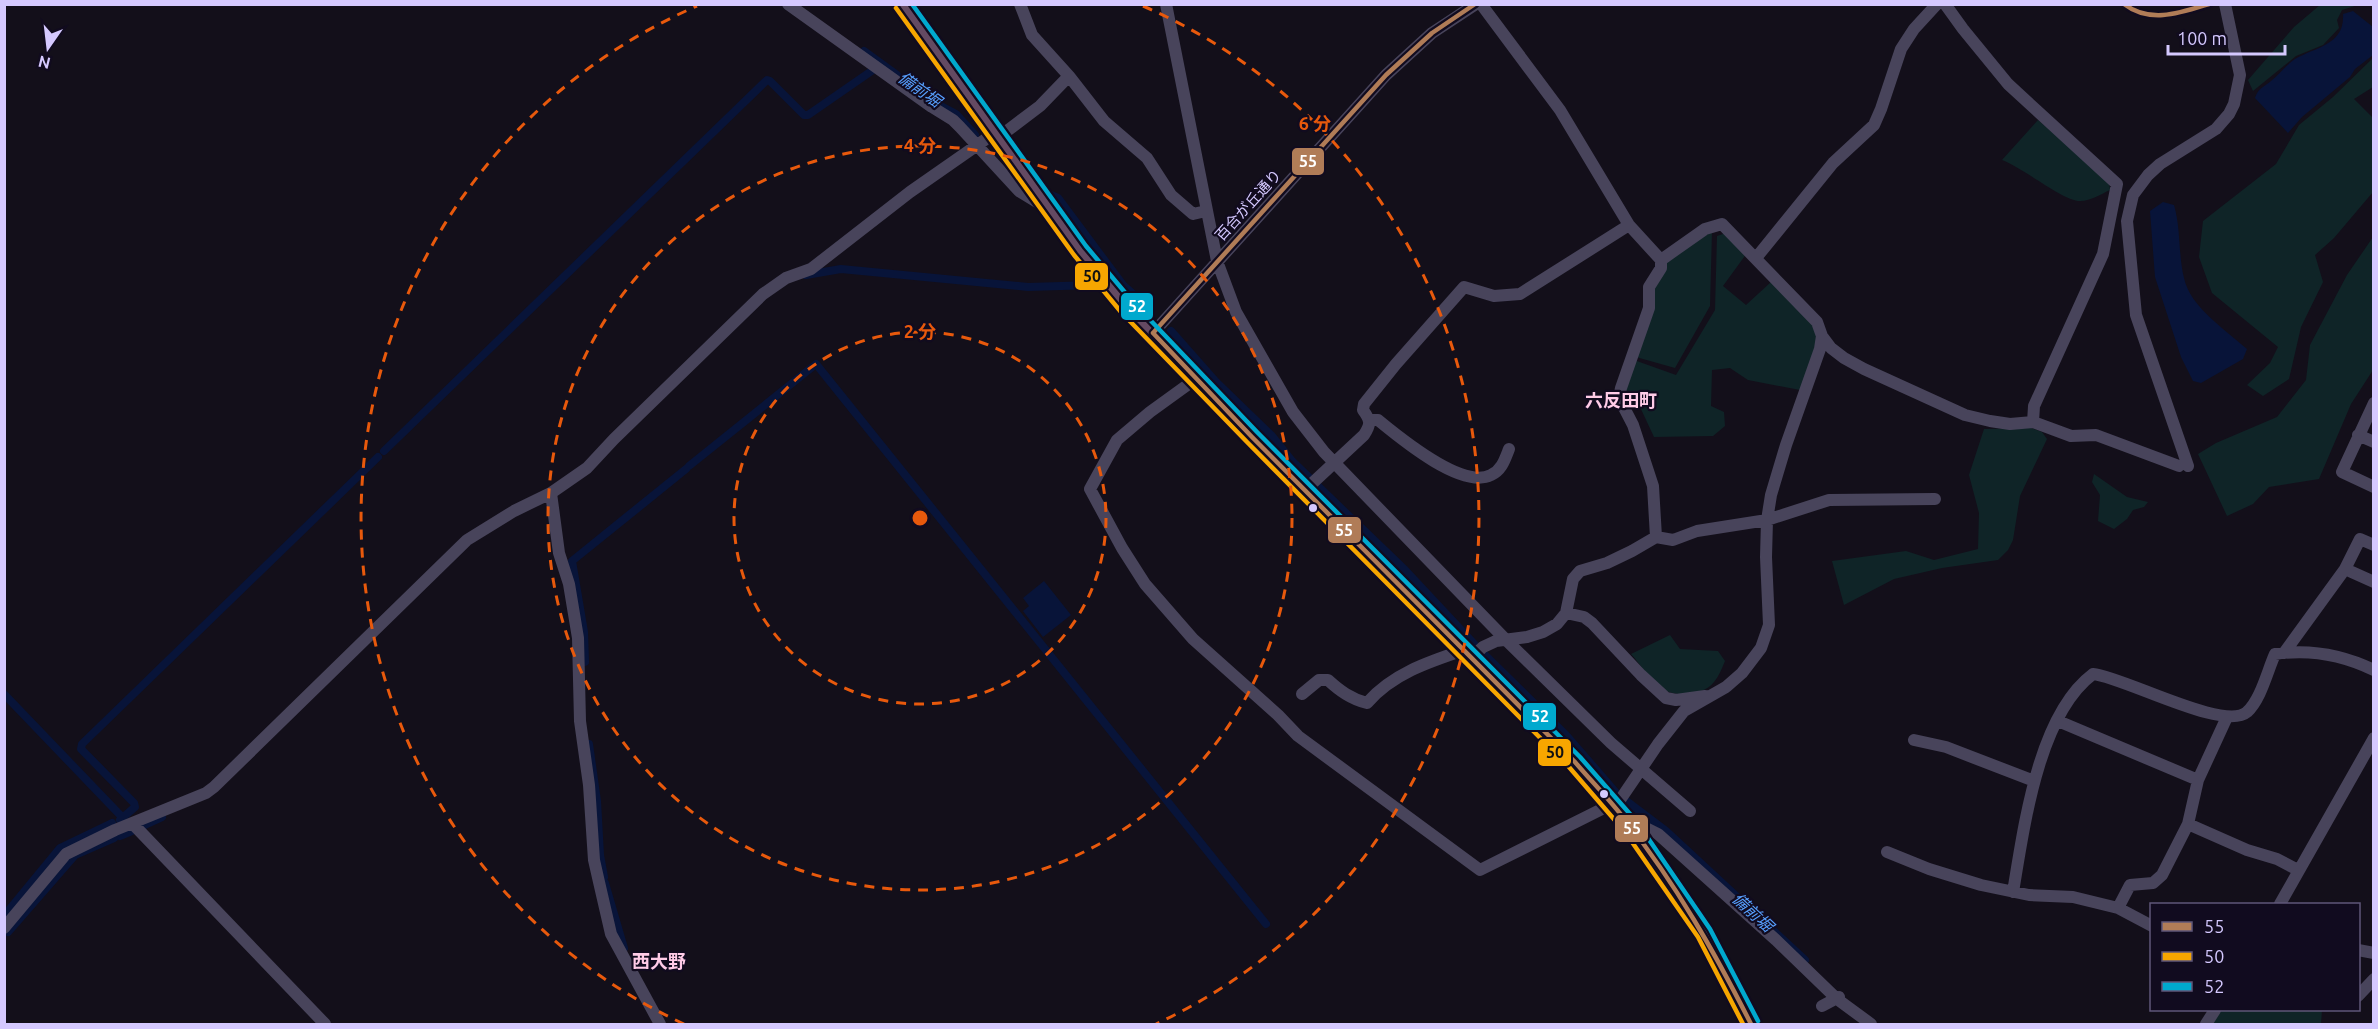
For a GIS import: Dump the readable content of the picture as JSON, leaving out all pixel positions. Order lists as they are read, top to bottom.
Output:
{
  "streets": {
    "street": ["百合が丘通り"]
  },
  "districts": ["六反田町", "西大野"],
  "water": ["備前堀"],
  "lines": ["transit line 55", "transit line 52", "transit line 50"],
  "legend": ["55", "50", "52"],
  "scale_bar": "100 m",
  "north": "bottom",
  "rings": ["6 分", "4 分", "2 分"]
}
